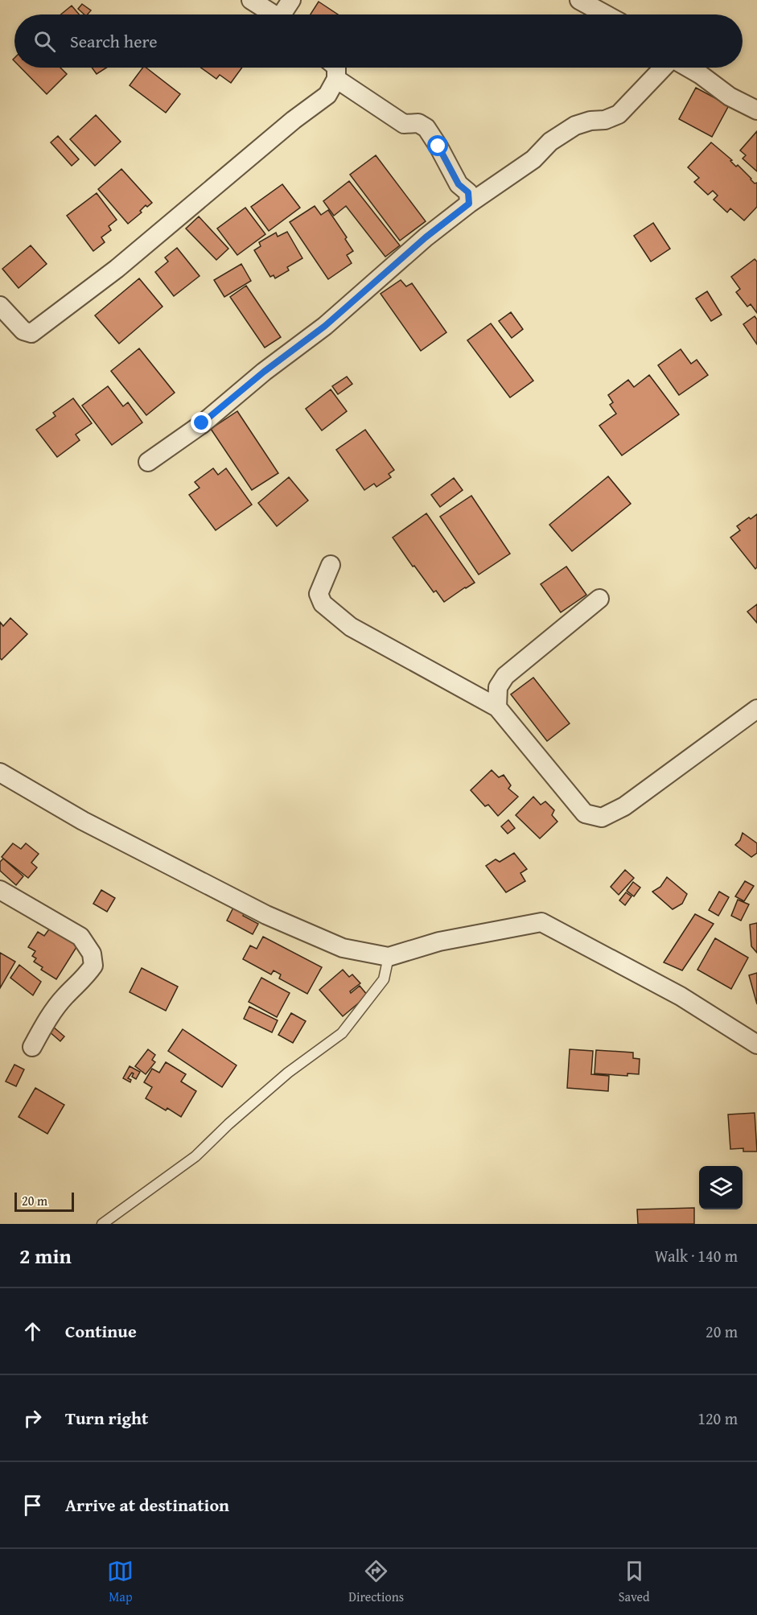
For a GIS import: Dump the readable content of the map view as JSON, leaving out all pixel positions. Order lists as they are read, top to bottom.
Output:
{
  "scale_bar": "20 m",
  "page": {
    "search": "Search here",
    "scale": "20 m",
    "heading": ["2 min", "Walk · 140 m"],
    "list": [
      ["Continue", "20 m"],
      ["Turn right", "120 m"],
      "Arrive at destination"
    ],
    "nav": ["Map", "Directions", "Saved"]
  }
}
